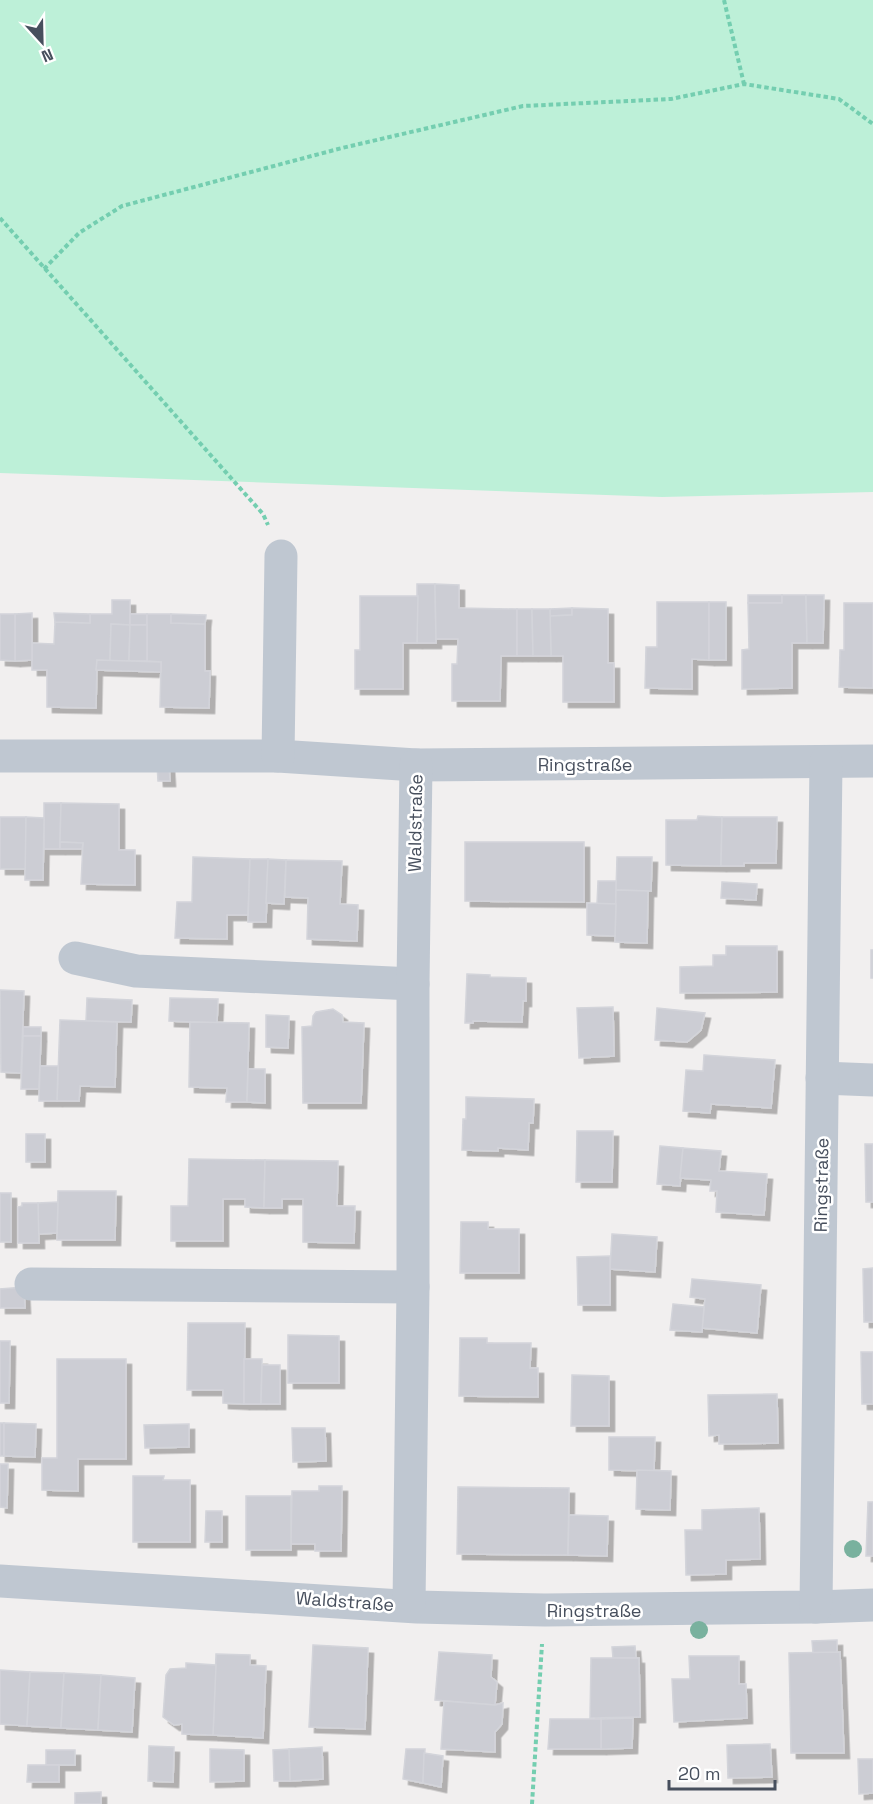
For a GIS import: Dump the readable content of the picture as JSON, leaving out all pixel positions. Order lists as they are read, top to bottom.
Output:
{
  "streets": {
    "street": ["Ringstraße", "Waldstraße"]
  },
  "crossings": [
    ["Ringstraße", "Waldstraße"]
  ],
  "scale_bar": "20 m",
  "north": "bottom"
}
